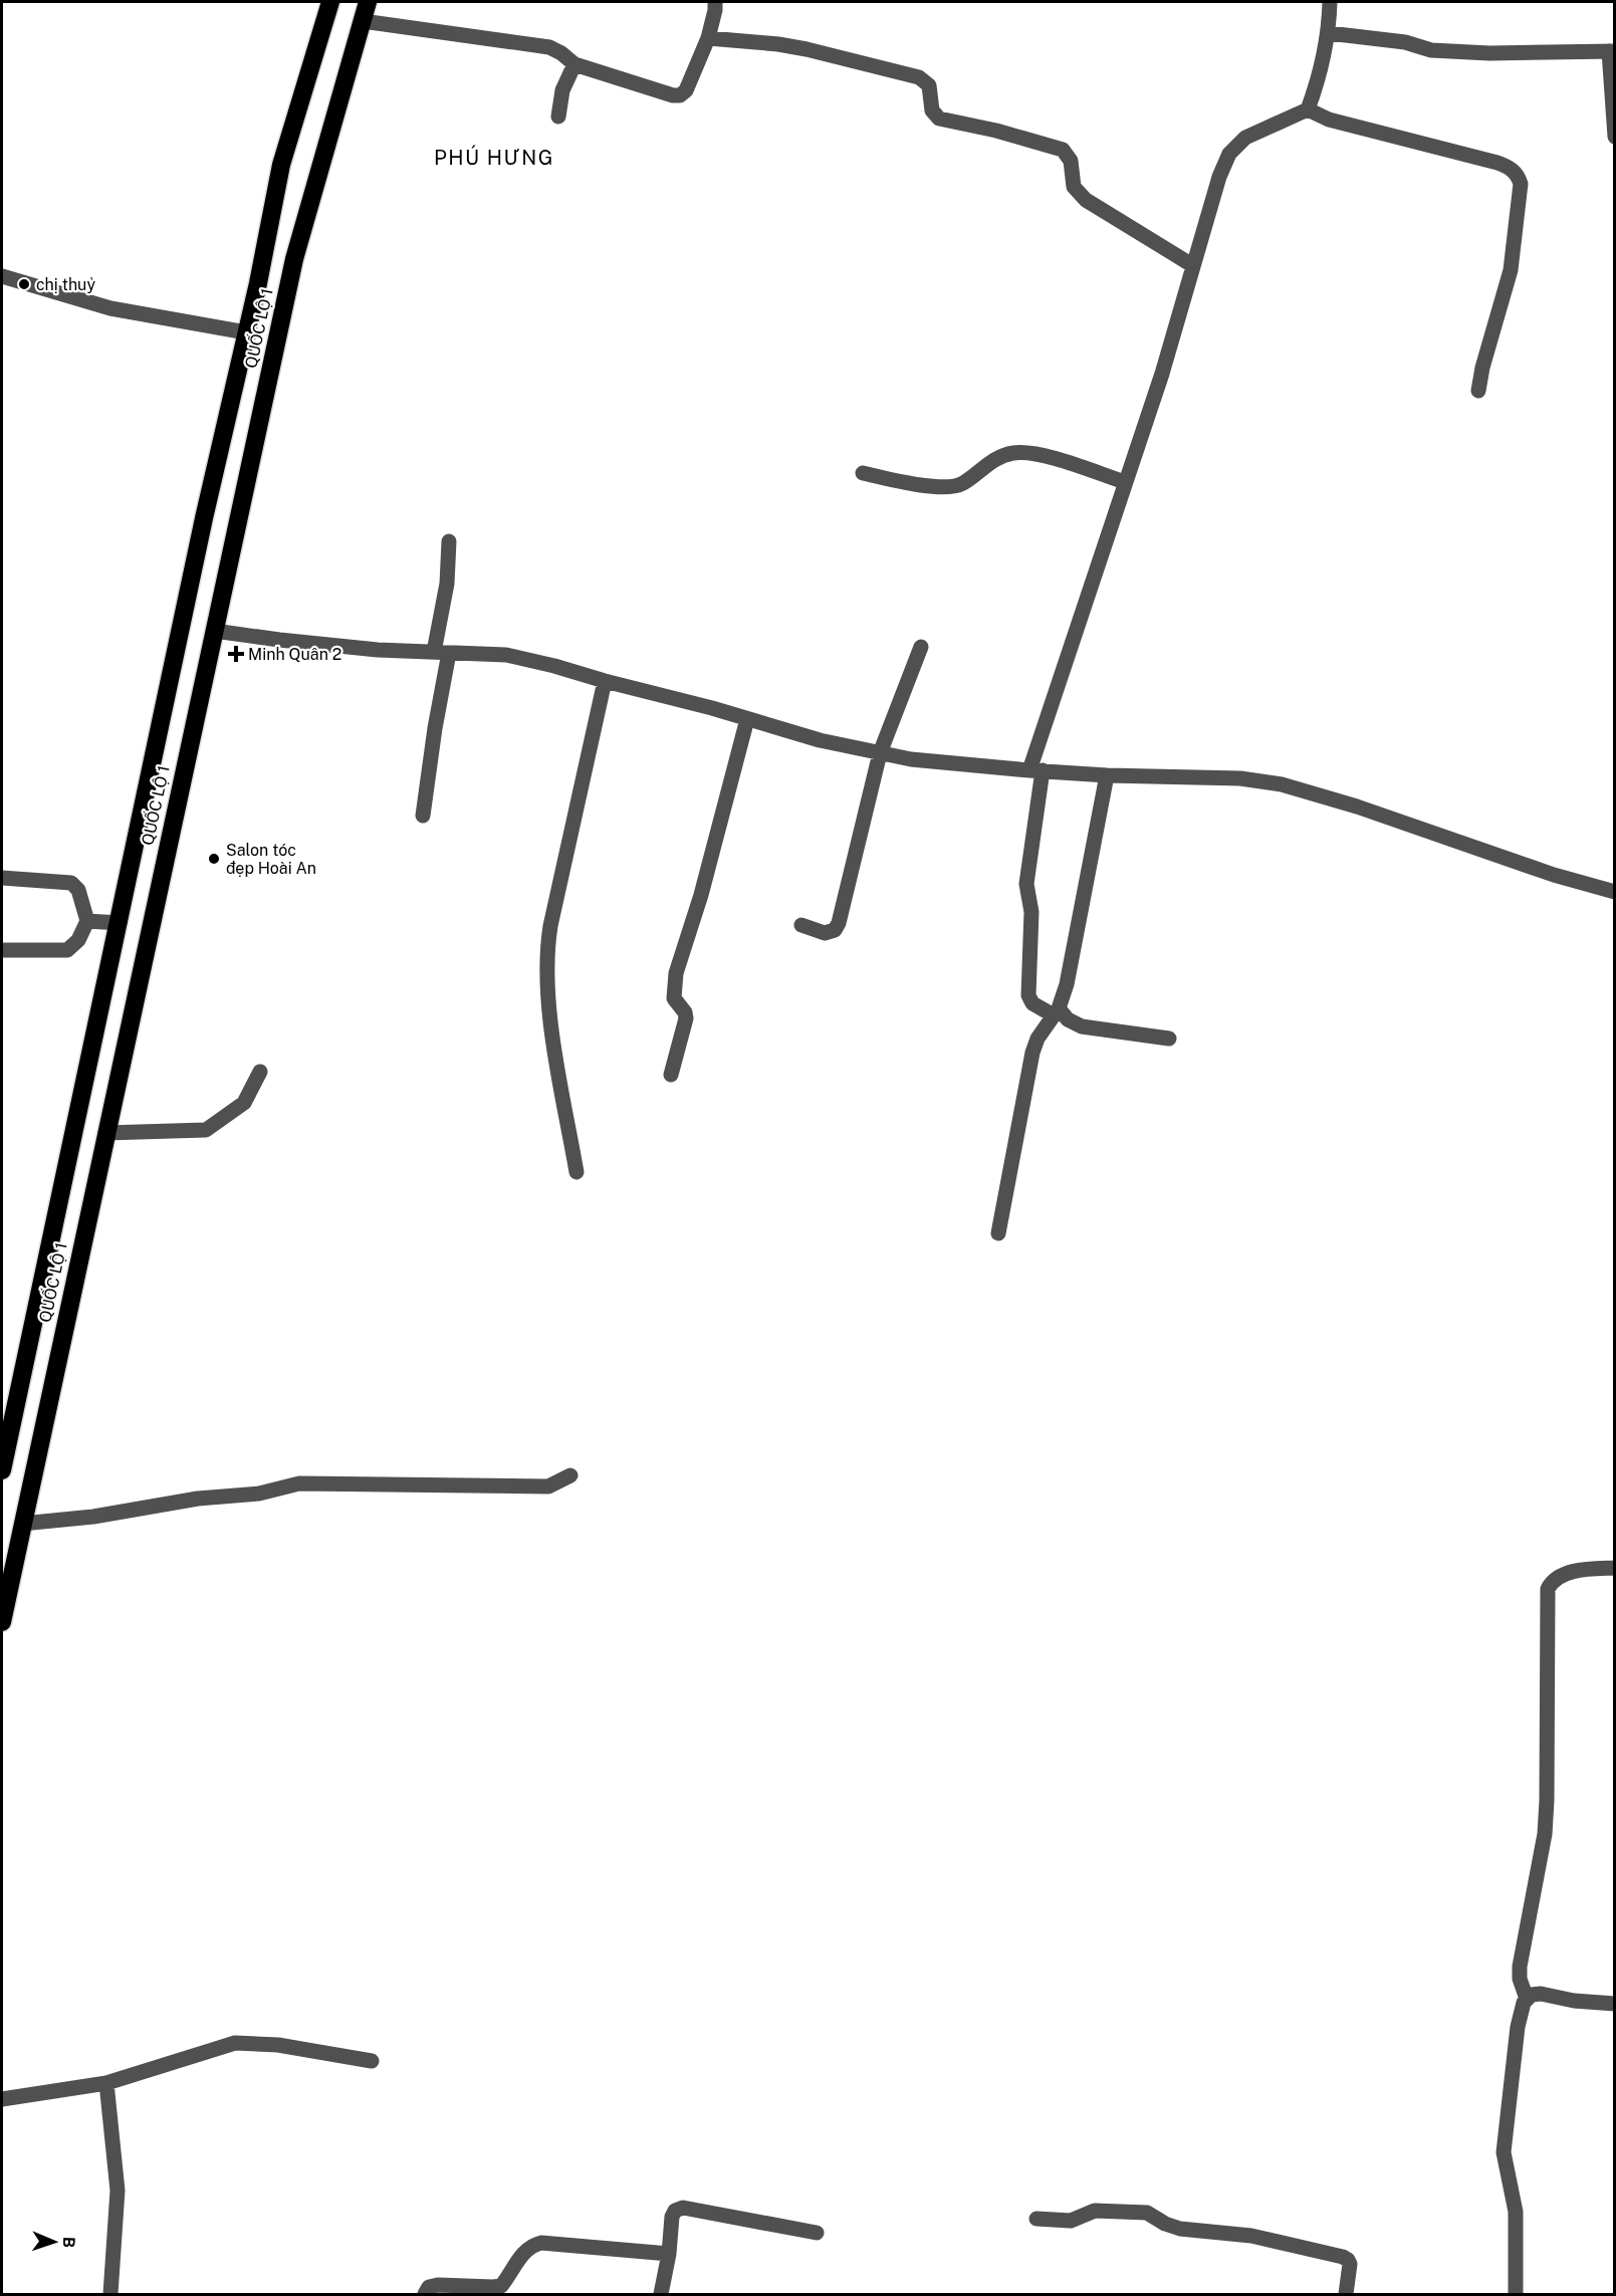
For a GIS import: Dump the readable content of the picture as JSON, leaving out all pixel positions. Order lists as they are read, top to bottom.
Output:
{
  "streets": {
    "highway": ["QUỐC LỘ 1"]
  },
  "districts": ["PHÚ HƯNG"],
  "places": {
    "other": ["chị thuỷ", "Salon tóc đẹp Hoài An"],
    "health": ["Minh Quân 2"]
  },
  "north": "right"
}
